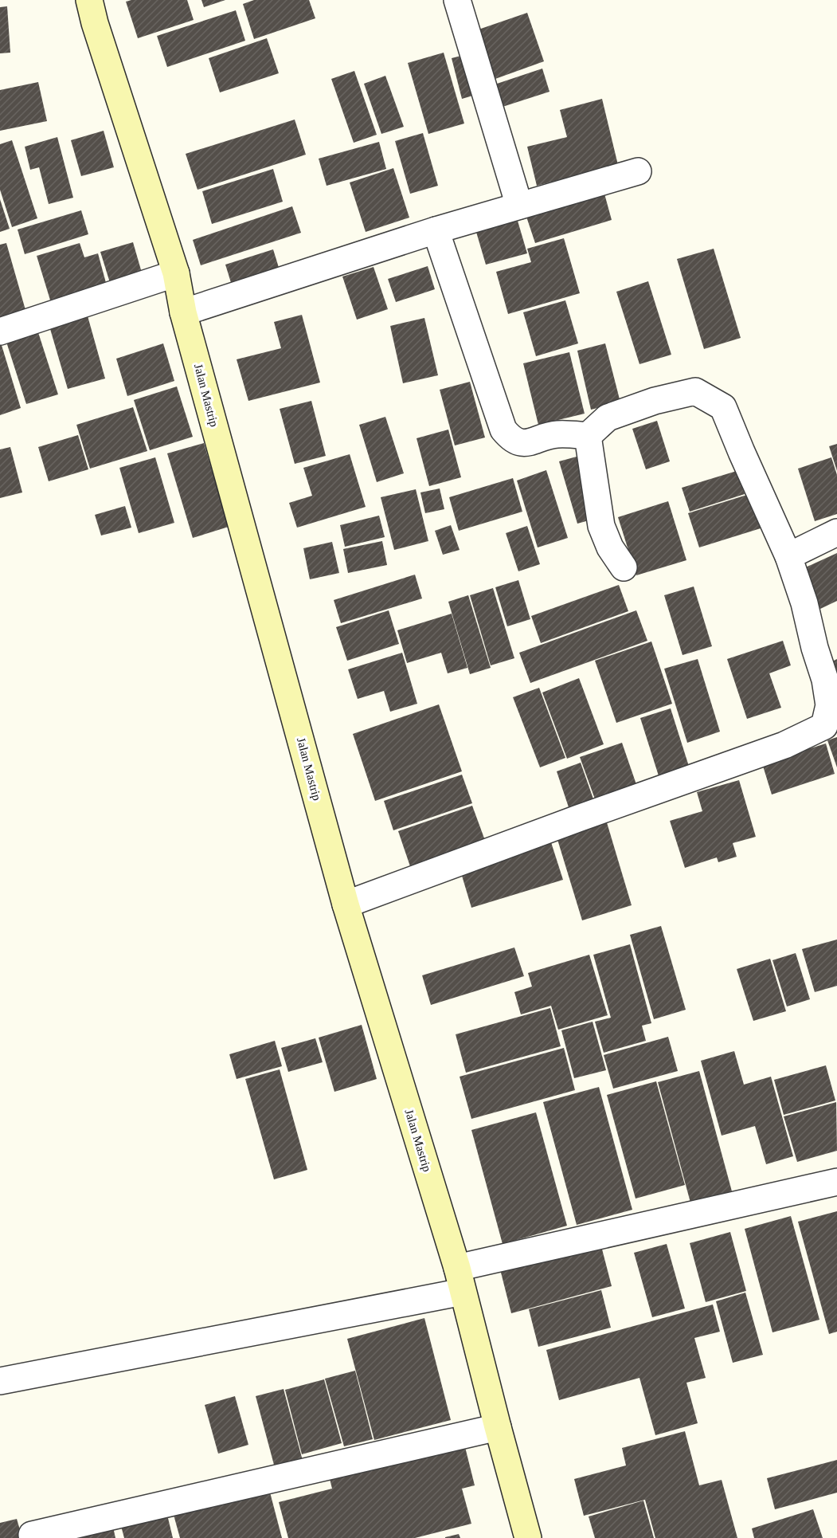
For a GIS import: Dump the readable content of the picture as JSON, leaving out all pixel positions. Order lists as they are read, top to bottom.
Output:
{
  "streets": {
    "main road": ["Jalan Mastrip"]
  }
}
